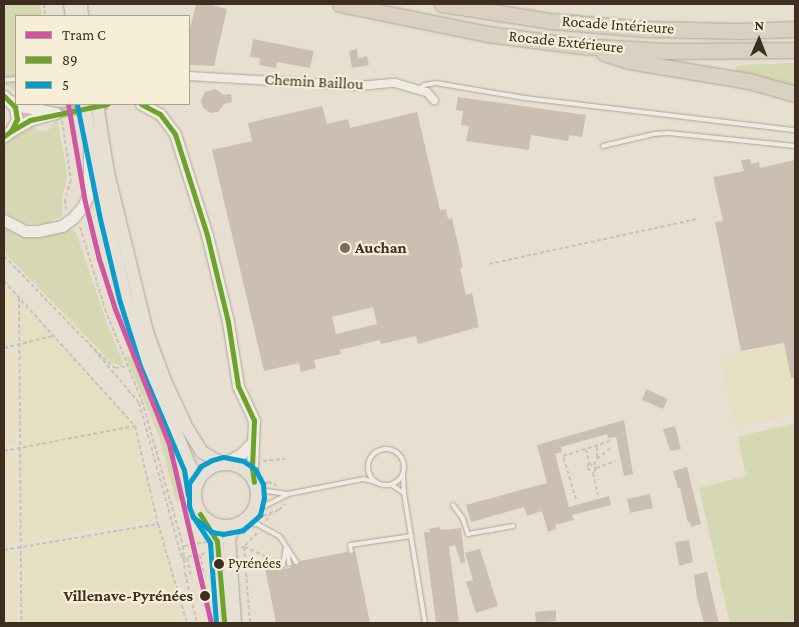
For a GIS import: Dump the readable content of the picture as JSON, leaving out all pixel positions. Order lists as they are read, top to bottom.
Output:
{
  "streets": {
    "highway": ["Rocade Intérieure", "Rocade Extérieure"],
    "street": ["Chemin Baillou"]
  },
  "places": ["Auchan", "Pyrénées", "Villenave-Pyrénées"],
  "lines": ["transit line 89", "tram line C", "transit line 5"],
  "legend": ["Tram C", "89", "5"],
  "north": "top"
}
